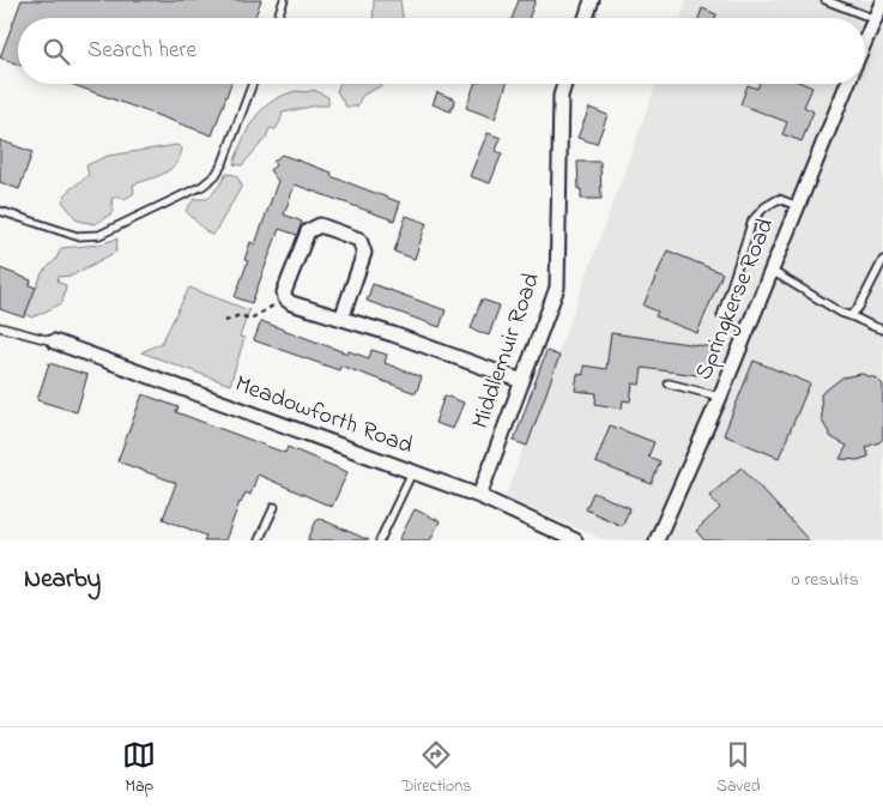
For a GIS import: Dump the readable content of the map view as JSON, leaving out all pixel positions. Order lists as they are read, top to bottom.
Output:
{
  "streets": {
    "street": ["Springkerse Road", "Middlemuir Road", "Meadowforth Road"]
  },
  "crossings": [
    ["Middlemuir Road", "Meadowforth Road"]
  ],
  "page": {
    "search": "Search here",
    "heading": ["Nearby", "0 results"],
    "nav": ["Map", "Directions", "Saved"]
  }
}
